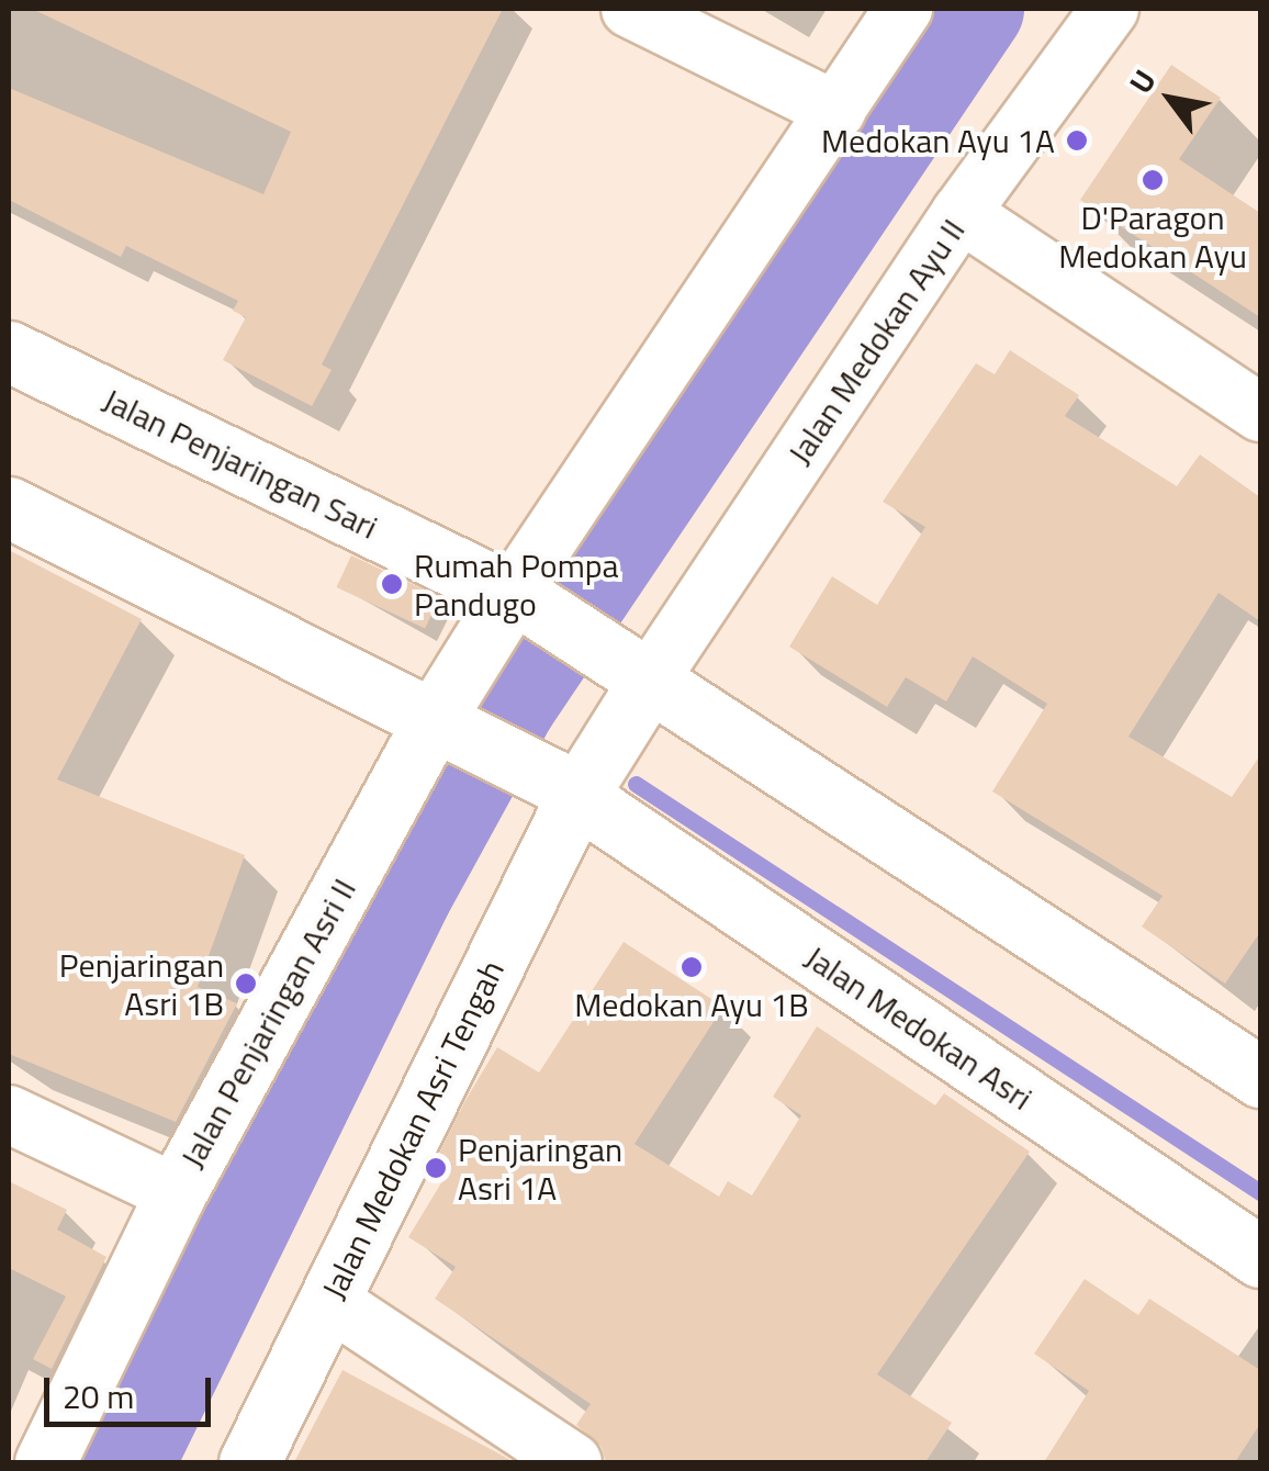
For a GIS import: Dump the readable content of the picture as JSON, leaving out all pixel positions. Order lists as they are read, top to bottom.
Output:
{
  "streets": {
    "street": [
      "Jalan Medokan Ayu II",
      "Jalan Penjaringan Sari",
      "Jalan Penjaringan Asri II",
      "Jalan Medokan Asri",
      "Jalan Medokan Asri Tengah"
    ]
  },
  "crossings": [
    ["Jalan Penjaringan Sari", "Jalan Penjaringan Asri II"],
    ["Jalan Penjaringan Asri II", "Jalan Medokan Asri"],
    ["Jalan Medokan Asri", "Jalan Medokan Asri Tengah"]
  ],
  "places": [
    "Medokan Ayu 1A",
    "D'Paragon Medokan Ayu",
    "Rumah Pompa Pandugo",
    "Medokan Ayu 1B",
    "Penjaringan Asri 1B",
    "Penjaringan Asri 1A"
  ],
  "scale_bar": "20 m",
  "north": "top left"
}
